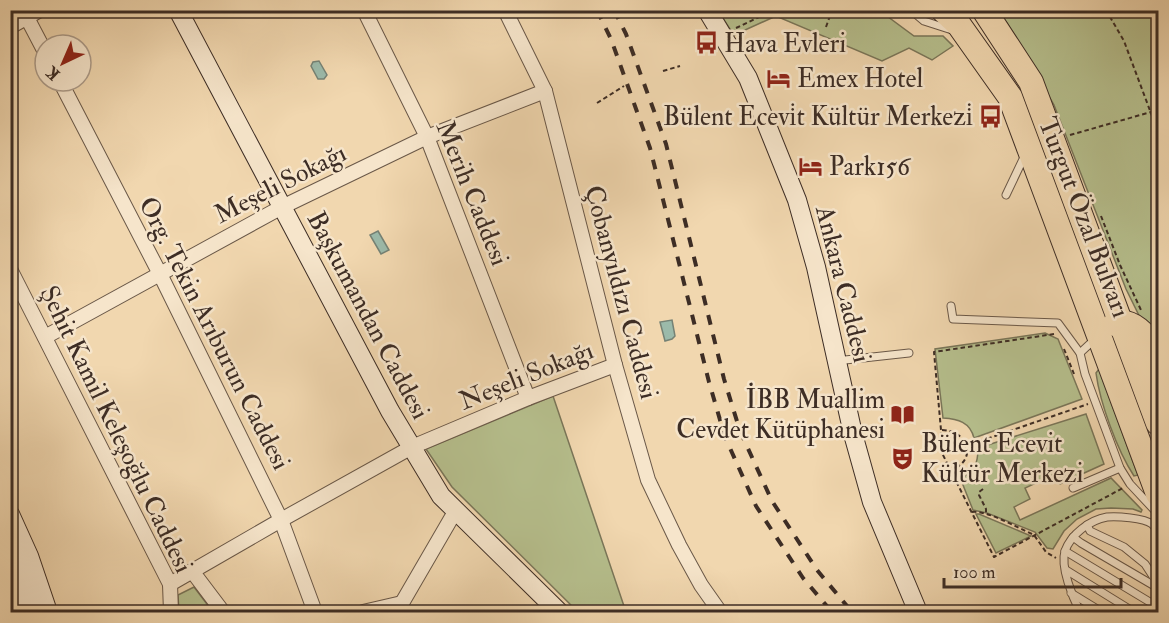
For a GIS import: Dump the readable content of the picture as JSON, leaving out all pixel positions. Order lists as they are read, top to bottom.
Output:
{
  "streets": {
    "highway": ["Turgut Özal Bulvarı"],
    "street": [
      "Meşeli Sokağı",
      "Merih Caddesi",
      "Ankara Caddesi",
      "Çobanyıldızı Caddesi",
      "Başkumandan Caddesi",
      "Org. Tekin Arıburun Caddesi",
      "Neşeli Sokağı",
      "Şehit Kamil Keleşoğlu Caddesi"
    ]
  },
  "crossings": [
    ["Meşeli Sokağı", "Merih Caddesi"],
    ["Meşeli Sokağı", "Çobanyıldızı Caddesi"],
    ["Meşeli Sokağı", "Başkumandan Caddesi"],
    ["Meşeli Sokağı", "Org. Tekin Arıburun Caddesi"],
    ["Meşeli Sokağı", "Şehit Kamil Keleşoğlu Caddesi"],
    ["Merih Caddesi", "Neşeli Sokağı"],
    ["Çobanyıldızı Caddesi", "Neşeli Sokağı"],
    ["Başkumandan Caddesi", "Neşeli Sokağı"],
    ["Org. Tekin Arıburun Caddesi", "Neşeli Sokağı"],
    ["Neşeli Sokağı", "Şehit Kamil Keleşoğlu Caddesi"]
  ],
  "places": {
    "bus stop": ["Hava Evleri", "Bülent Ecevi̇t Kültür Merkezi̇"],
    "hotel": ["Emex Hotel", "Park156"],
    "library": ["İBB Muallim Cevdet Kütüphanesi"],
    "theatre": ["Bülent Ecevit Kültür Merkezi"]
  },
  "scale_bar": "100 m",
  "north": "bottom left"
}
